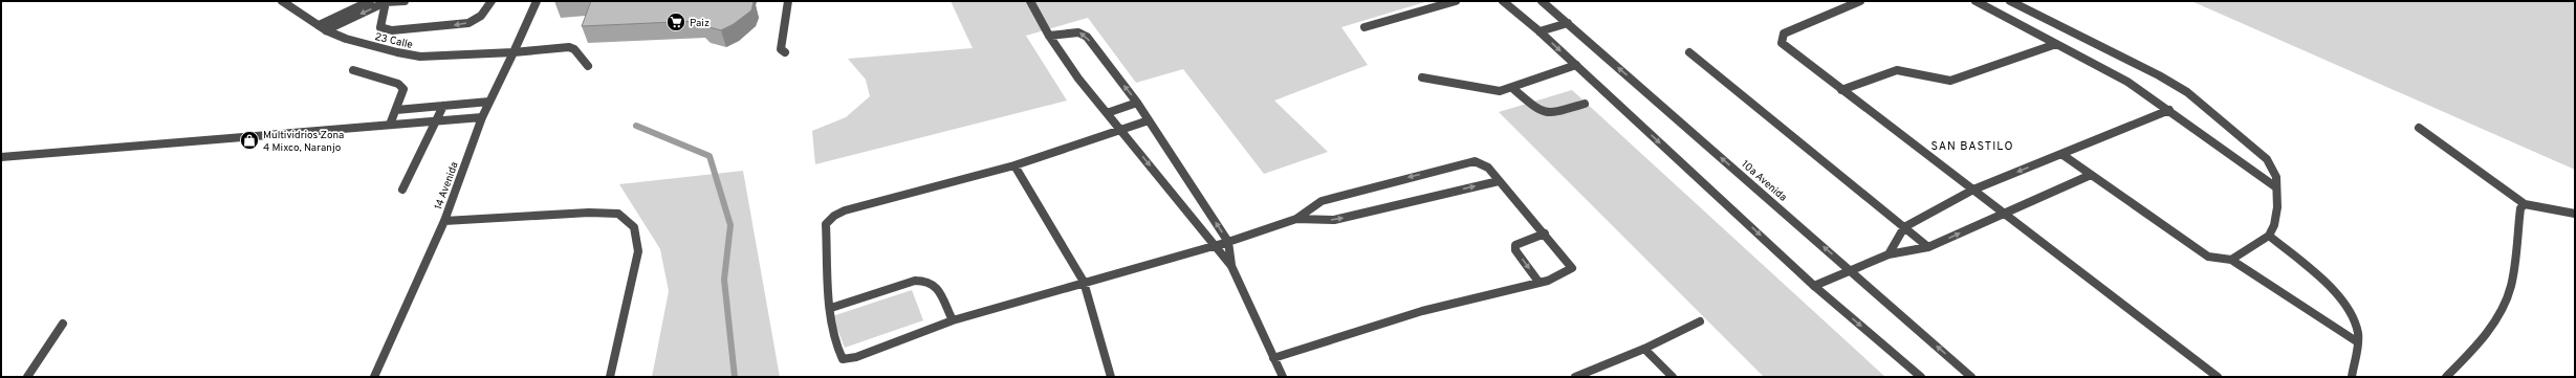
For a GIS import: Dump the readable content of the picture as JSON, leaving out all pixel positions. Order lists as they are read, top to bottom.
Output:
{
  "streets": {
    "street": ["23 Calle", "10a Avenida", "14 Avenida"]
  },
  "crossings": [
    ["23 Calle", "14 Avenida"]
  ],
  "districts": ["SAN BASTILO"],
  "places": {
    "supermarket": ["Paiz"],
    "shop": ["Multividrios Zona 4 Mixco, Naranjo"]
  }
}
